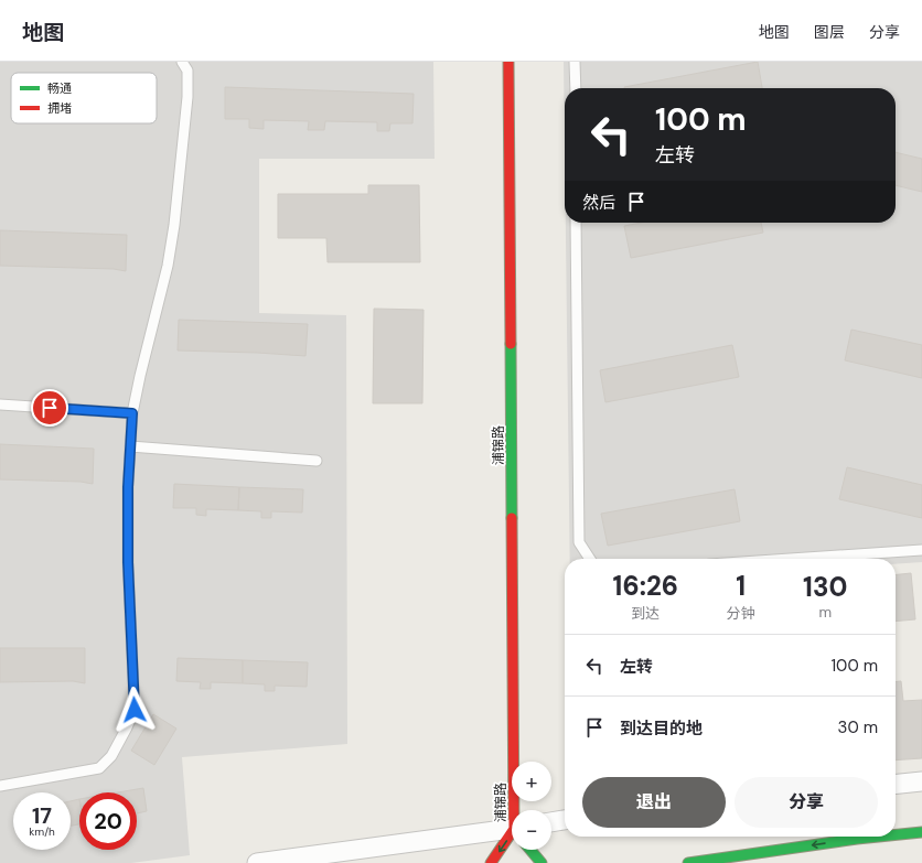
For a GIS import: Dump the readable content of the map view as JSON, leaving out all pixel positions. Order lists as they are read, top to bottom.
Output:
{
  "streets": {
    "street": ["浦锦路"]
  },
  "legend": ["畅通", "拥堵"],
  "page": {
    "header": "地图",
    "nav": ["地图", "图层", "分享"],
    "turn": ["100 m", "左转"],
    "then": "然后",
    "eta": [
      "16:26",
      "到达",
      "1",
      "分钟",
      "130",
      "m"
    ],
    "list": [
      {
        "name": "左转",
        "value": "100 m"
      },
      {
        "name": "到达目的地",
        "value": "30 m"
      }
    ],
    "map_buttons": ["+", "−"],
    "buttons": ["退出", "分享"],
    "speed": "17 km/h",
    "limit": "20"
  }
}
